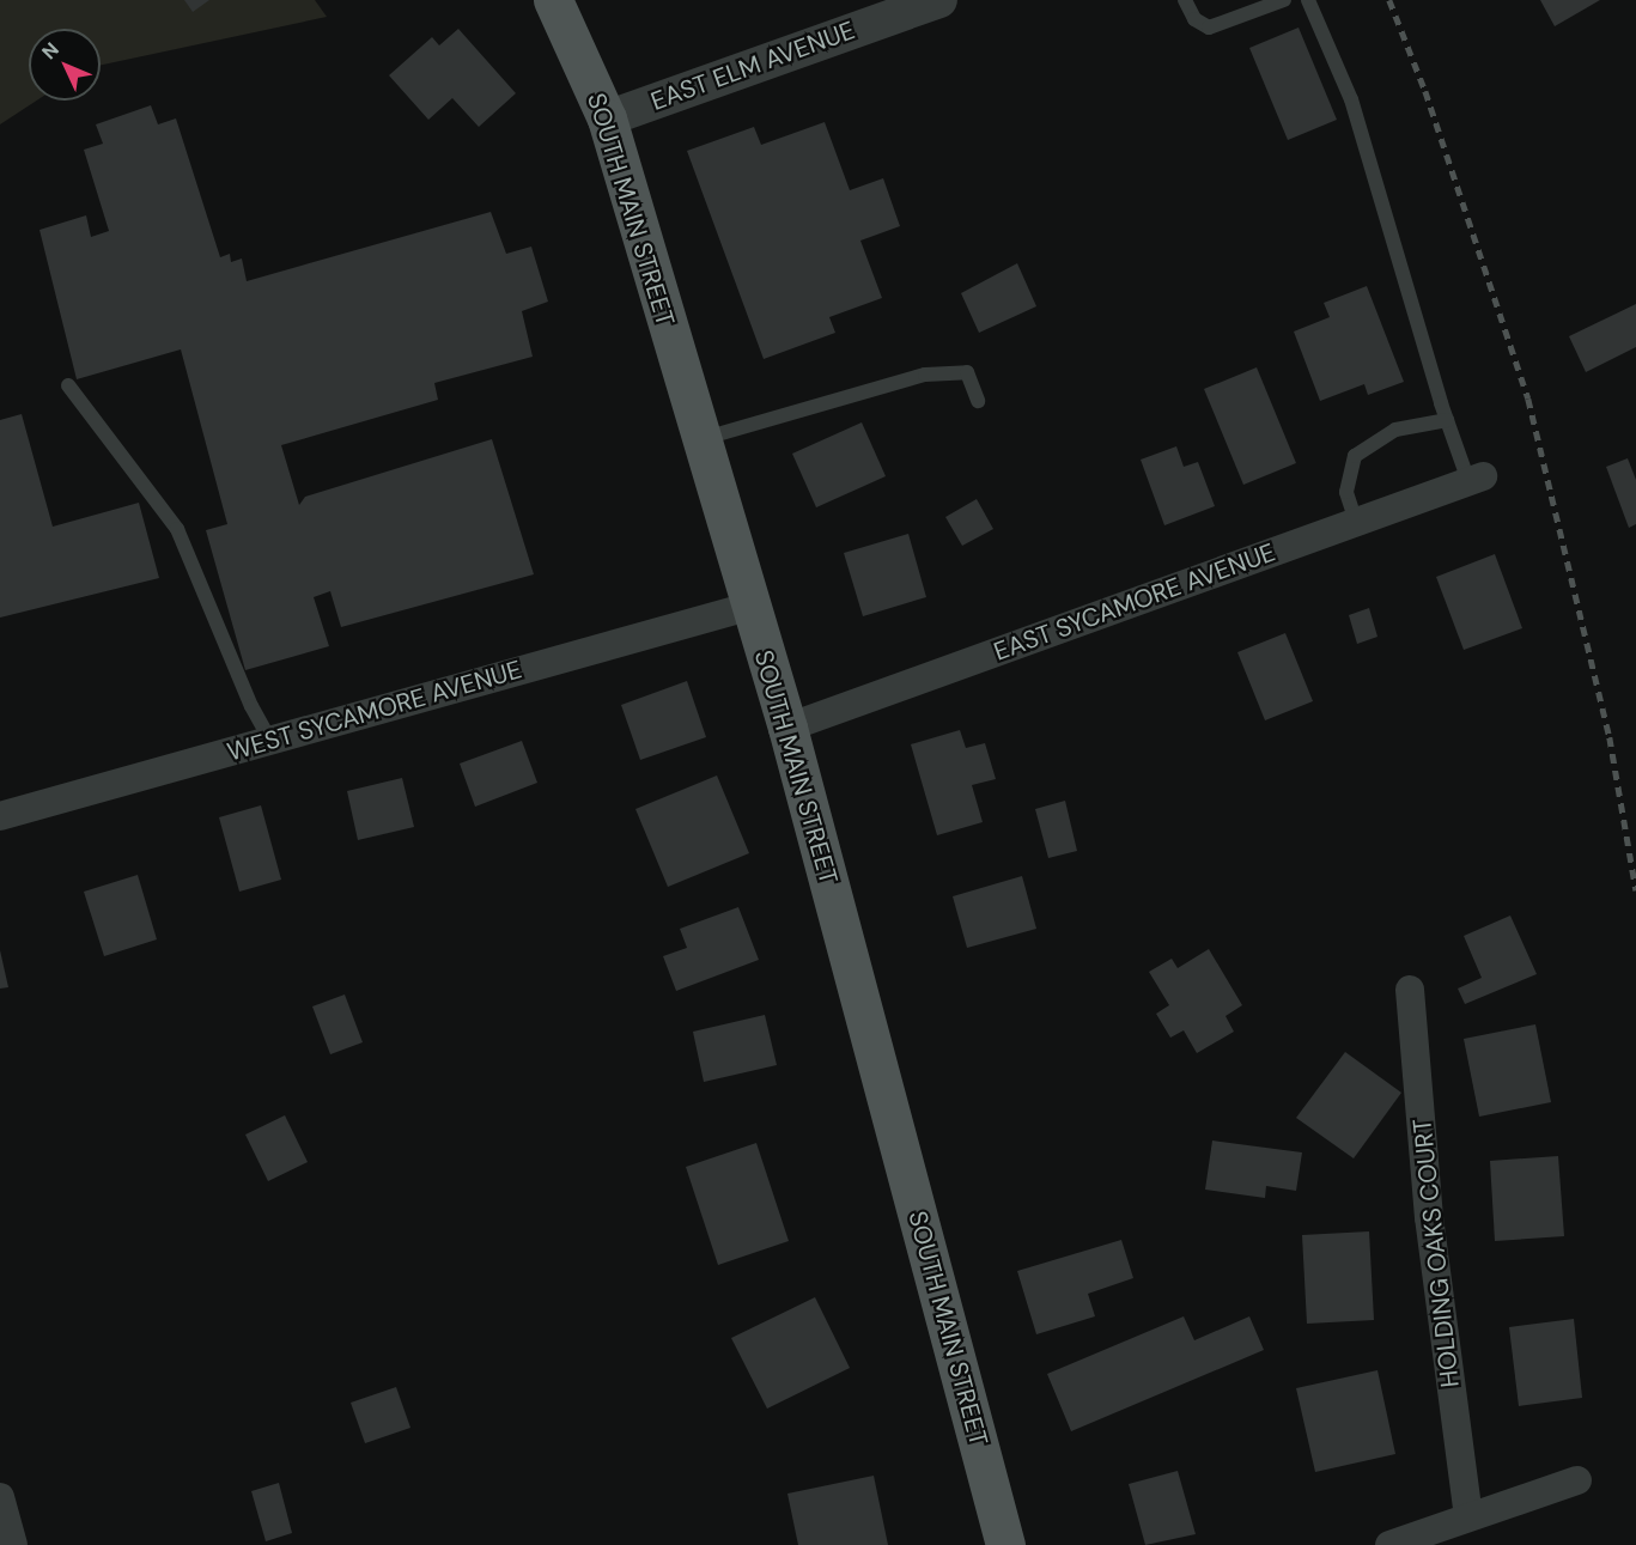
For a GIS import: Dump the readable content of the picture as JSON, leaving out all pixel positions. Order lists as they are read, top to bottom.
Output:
{
  "streets": {
    "main road": ["SOUTH MAIN STREET"],
    "street": [
      "EAST ELM AVENUE",
      "EAST SYCAMORE AVENUE",
      "WEST SYCAMORE AVENUE",
      "HOLDING OAKS COURT"
    ]
  },
  "crossings": [
    ["EAST ELM AVENUE", "SOUTH MAIN STREET"],
    ["SOUTH MAIN STREET", "EAST SYCAMORE AVENUE"],
    ["SOUTH MAIN STREET", "WEST SYCAMORE AVENUE"]
  ],
  "north": "top left"
}
